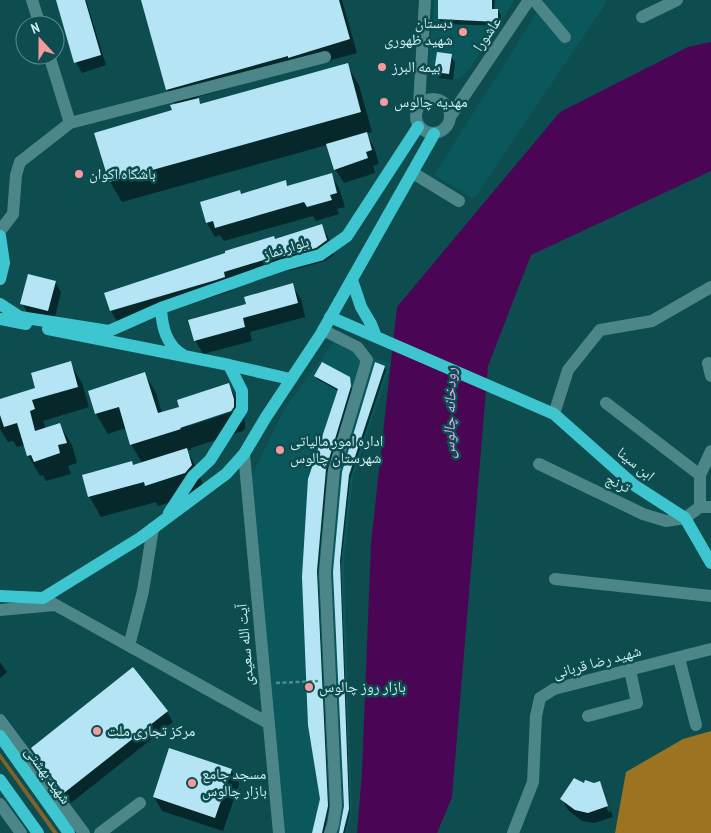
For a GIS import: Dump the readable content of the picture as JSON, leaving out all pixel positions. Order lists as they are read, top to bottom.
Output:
{
  "streets": {
    "main road": ["بلوار نماز", "ابن سینا", "شهید بهشتی"],
    "street": [
      "عاشورا",
      "ترنج",
      "آیت الله سعیدی",
      "شهید رضا قربانی"
    ]
  },
  "crossings": [
    ["عاشورا", "بلوار نماز"],
    ["ابن سینا", "ترنج"]
  ],
  "water": ["رودخانه چالوس"],
  "places": [
    "دبستان شهید ظهوری",
    "بیمه البرز",
    "مهدیه چالوس",
    "باشگاه اکوان",
    "اداره امور مالیاتی شهرستان چالوس",
    "بازار روز چالوس",
    "مرکز تجاری ملت",
    "مسجد جامع بازار چالوس"
  ],
  "north": "top"
}
